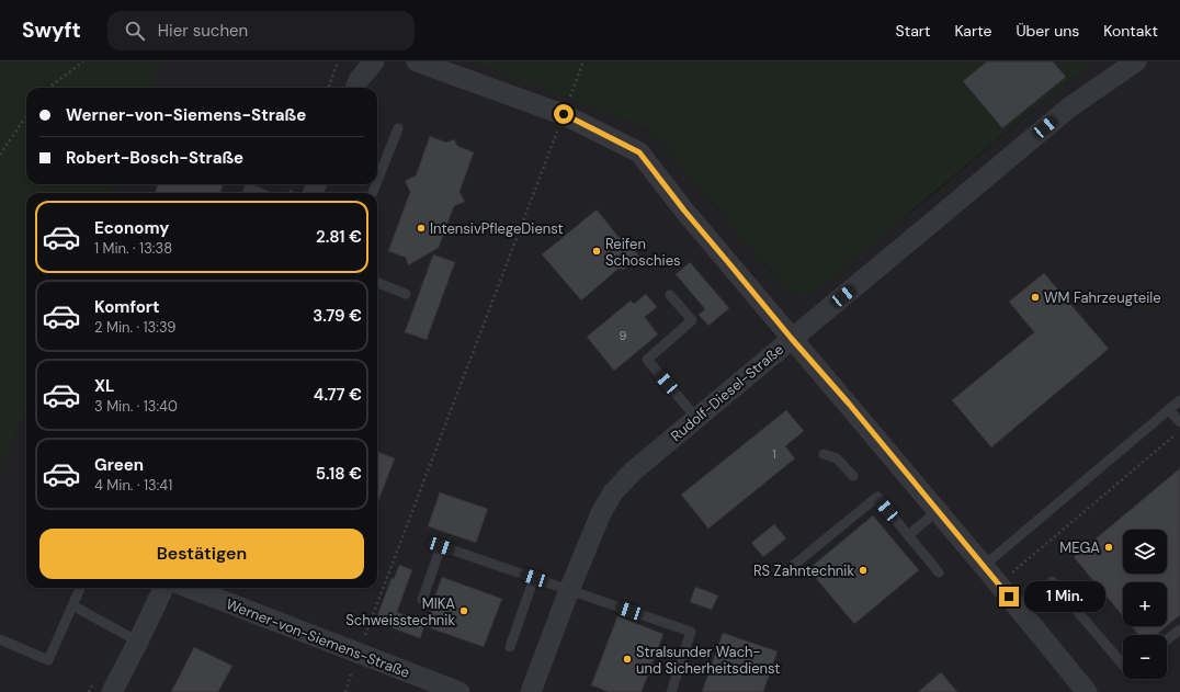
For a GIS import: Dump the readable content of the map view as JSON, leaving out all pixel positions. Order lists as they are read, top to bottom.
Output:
{
  "streets": {
    "street": ["Rudolf-Diesel-Straße", "Werner-von-Siemens-Straße"]
  },
  "places": [
    "IntensivPflegeDienst",
    "Reifen Schoschies",
    "WM Fahrzeugteile",
    "MEGA",
    "RS Zahntechnik",
    "MIKA Schweisstechnik",
    "Stralsunder Wach- und Sicherheitsdienst"
  ],
  "house_numbers": ["9", "1"],
  "page": {
    "header": "Swyft",
    "search": "Hier suchen",
    "nav": [
      "Start",
      "Karte",
      "Über uns",
      "Kontakt"
    ],
    "banner": ["Werner-von-Siemens-Straße", "Robert-Bosch-Straße"],
    "list": [
      {
        "name": "Economy",
        "note": "1 Min. · 13:38",
        "value": "2.81 €"
      },
      {
        "name": "Komfort",
        "note": "2 Min. · 13:39",
        "value": "3.79 €"
      },
      {
        "name": "XL",
        "note": "3 Min. · 13:40",
        "value": "4.77 €"
      },
      {
        "name": "Green",
        "note": "4 Min. · 13:41",
        "value": "5.18 €"
      }
    ],
    "buttons": "Bestätigen",
    "map_buttons": ["+", "−"],
    "bubble": "1 Min."
  }
}
